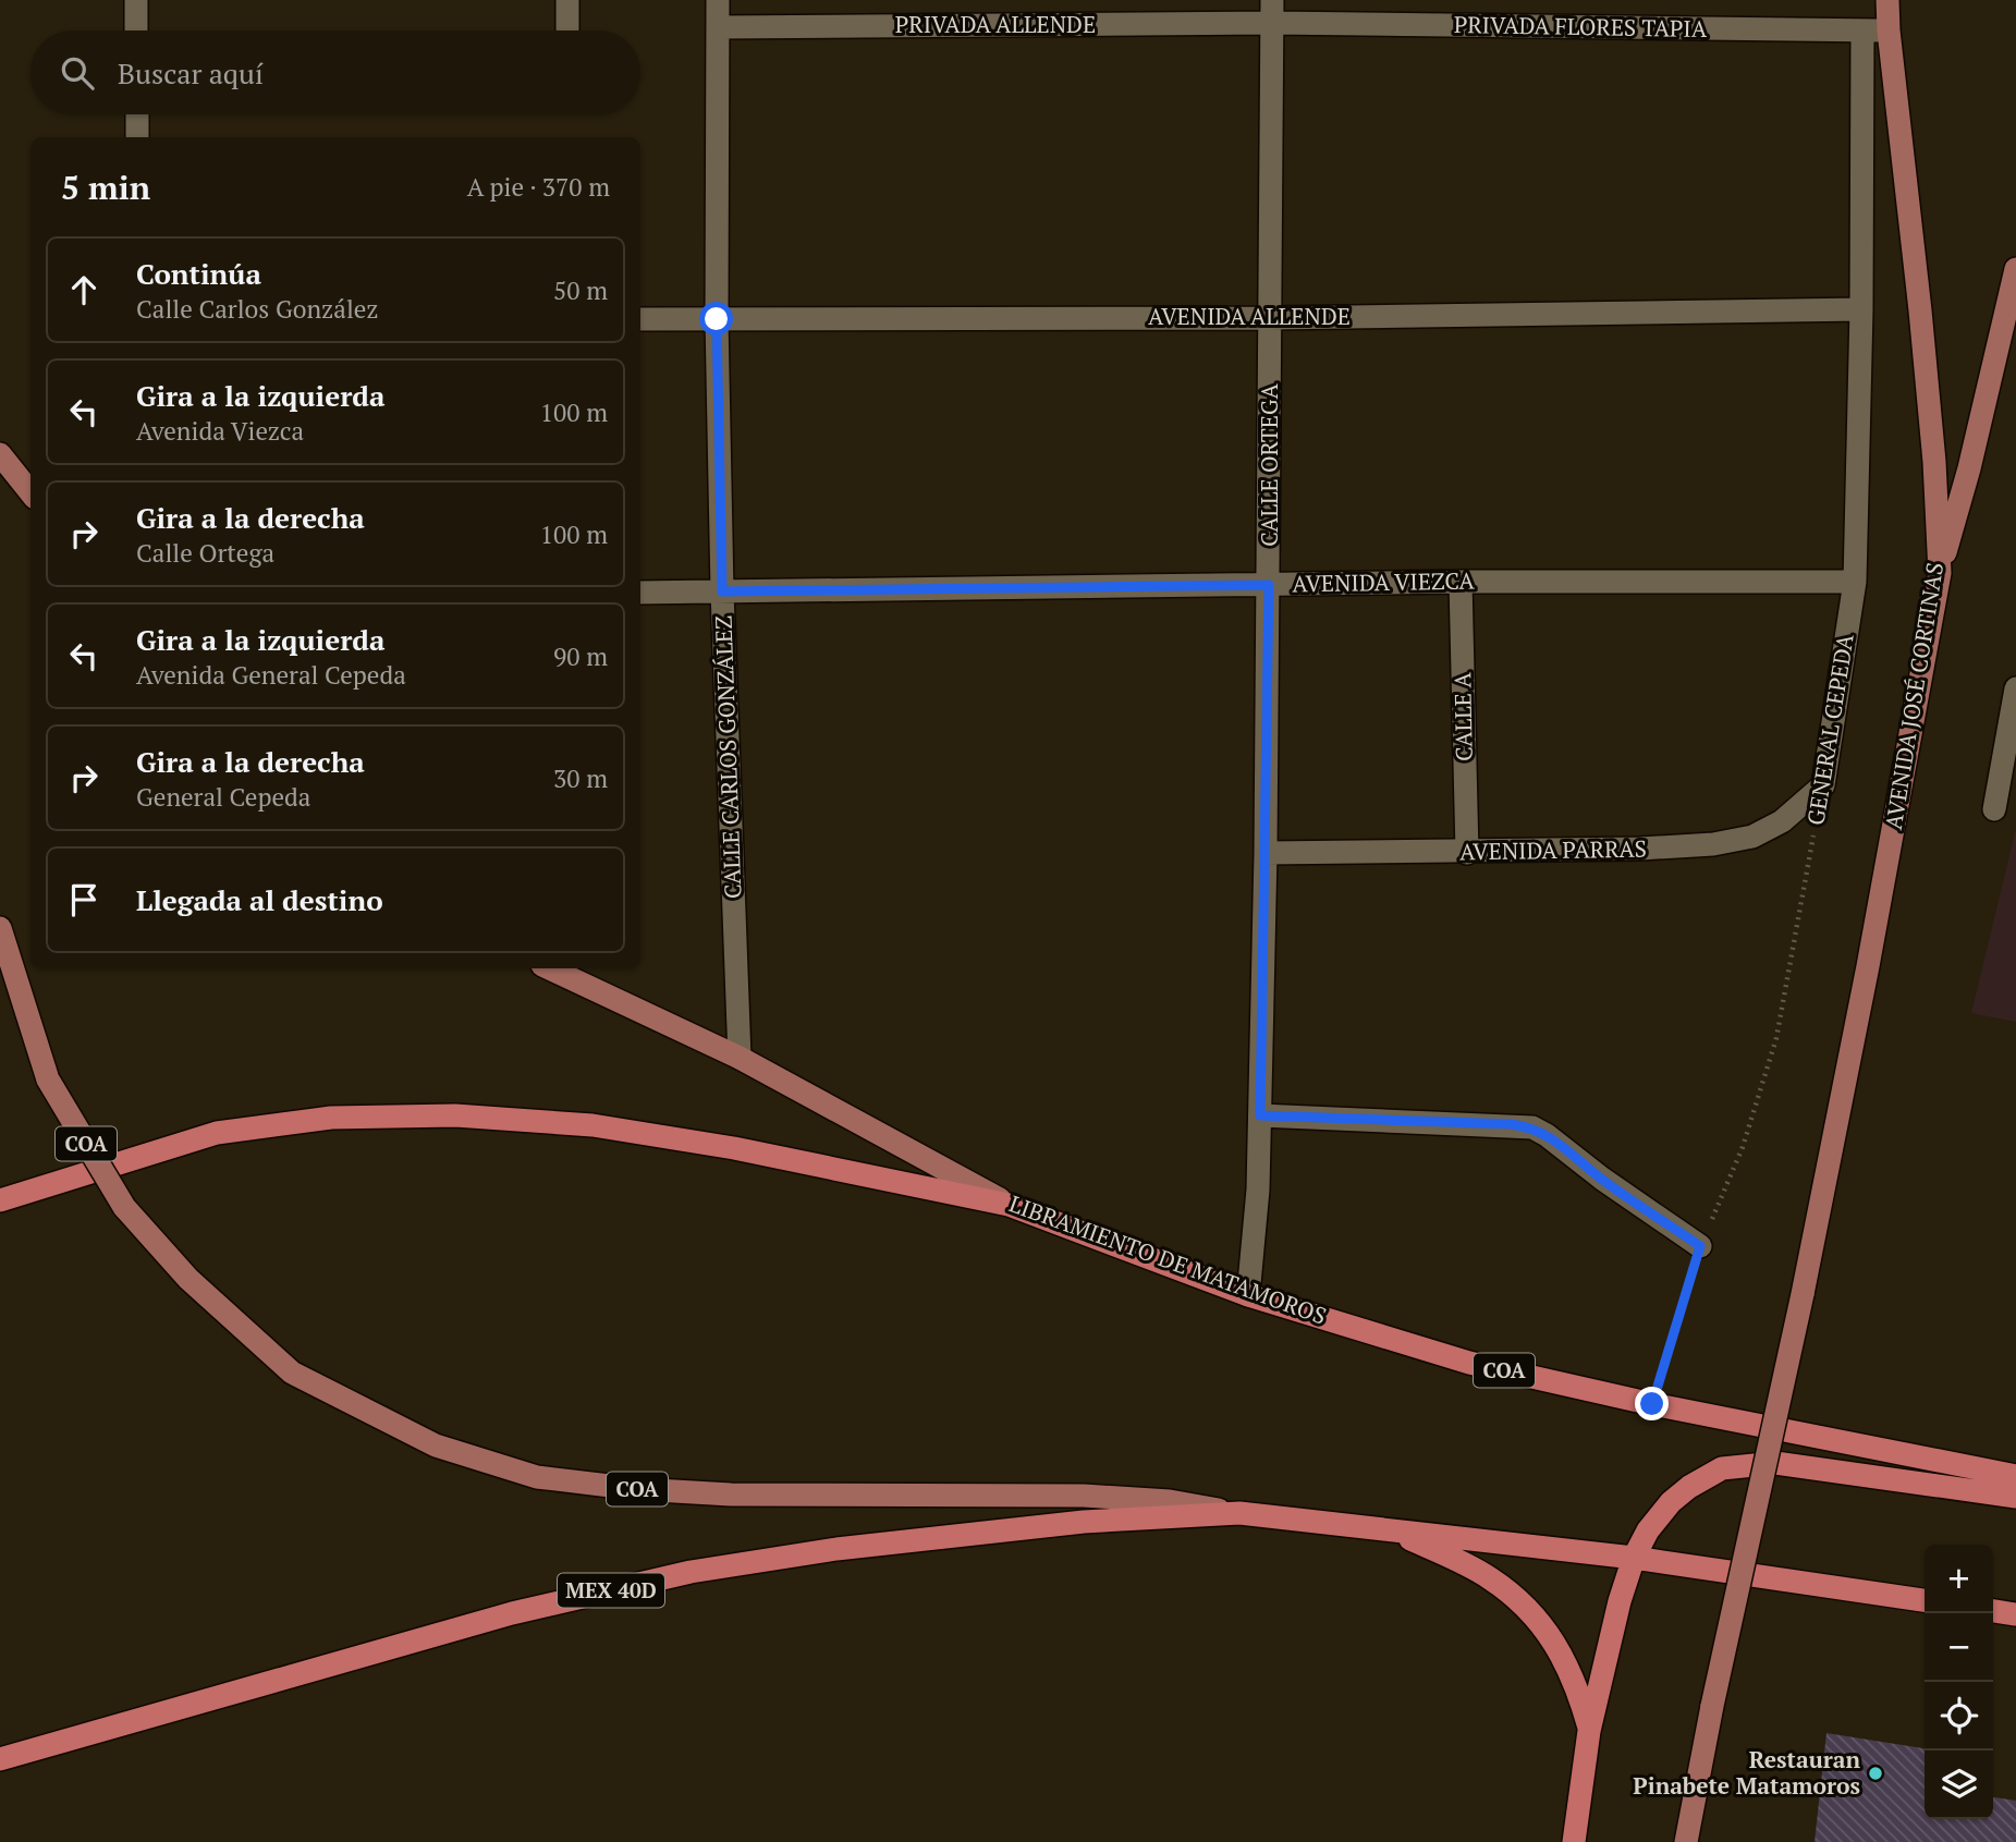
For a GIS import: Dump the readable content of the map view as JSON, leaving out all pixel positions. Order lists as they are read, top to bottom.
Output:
{
  "streets": {
    "highway": ["COA", "LIBRAMIENTO DE MATAMOROS", "MEX 40D"],
    "main road": ["AVENIDA JOSÉ CORTINAS"],
    "street": [
      "PRIVADA ALLENDE",
      "PRIVADA FLORES TAPIA",
      "AVENIDA ALLENDE",
      "CALLE ORTEGA",
      "AVENIDA VIEZCA",
      "CALLE A",
      "GENERAL CEPEDA",
      "CALLE CARLOS GONZÁLEZ",
      "AVENIDA PARRAS"
    ]
  },
  "crossings": [
    ["PRIVADA ALLENDE", "PRIVADA FLORES TAPIA"],
    ["PRIVADA ALLENDE", "CALLE ORTEGA"],
    ["PRIVADA ALLENDE", "CALLE CARLOS GONZÁLEZ"],
    ["PRIVADA FLORES TAPIA", "CALLE ORTEGA"],
    ["PRIVADA FLORES TAPIA", "AVENIDA JOSÉ CORTINAS"],
    ["PRIVADA FLORES TAPIA", "GENERAL CEPEDA"],
    ["AVENIDA ALLENDE", "CALLE ORTEGA"],
    ["AVENIDA ALLENDE", "GENERAL CEPEDA"],
    ["AVENIDA ALLENDE", "CALLE CARLOS GONZÁLEZ"],
    ["CALLE ORTEGA", "AVENIDA VIEZCA"],
    ["CALLE ORTEGA", "AVENIDA PARRAS"],
    ["CALLE ORTEGA", "LIBRAMIENTO DE MATAMOROS"],
    ["AVENIDA VIEZCA", "CALLE A"],
    ["AVENIDA VIEZCA", "GENERAL CEPEDA"],
    ["AVENIDA VIEZCA", "CALLE CARLOS GONZÁLEZ"],
    ["CALLE A", "AVENIDA PARRAS"],
    ["GENERAL CEPEDA", "AVENIDA PARRAS"],
    ["GENERAL CEPEDA", "LIBRAMIENTO DE MATAMOROS"],
    ["CALLE CARLOS GONZÁLEZ", "LIBRAMIENTO DE MATAMOROS"],
    ["COA", "MEX 40D"]
  ],
  "places": ["Restauran Pinabete Matamoros"],
  "page": {
    "search": "Buscar aquí",
    "heading": ["5 min", "A pie · 370 m"],
    "list": [
      ["Continúa", "Calle Carlos González", "50 m"],
      ["Gira a la izquierda", "Avenida Viezca", "100 m"],
      ["Gira a la derecha", "Calle Ortega", "100 m"],
      ["Gira a la izquierda", "Avenida General Cepeda", "90 m"],
      ["Gira a la derecha", "General Cepeda", "30 m"],
      "Llegada al destino"
    ],
    "map_buttons": ["+", "−"]
  }
}
